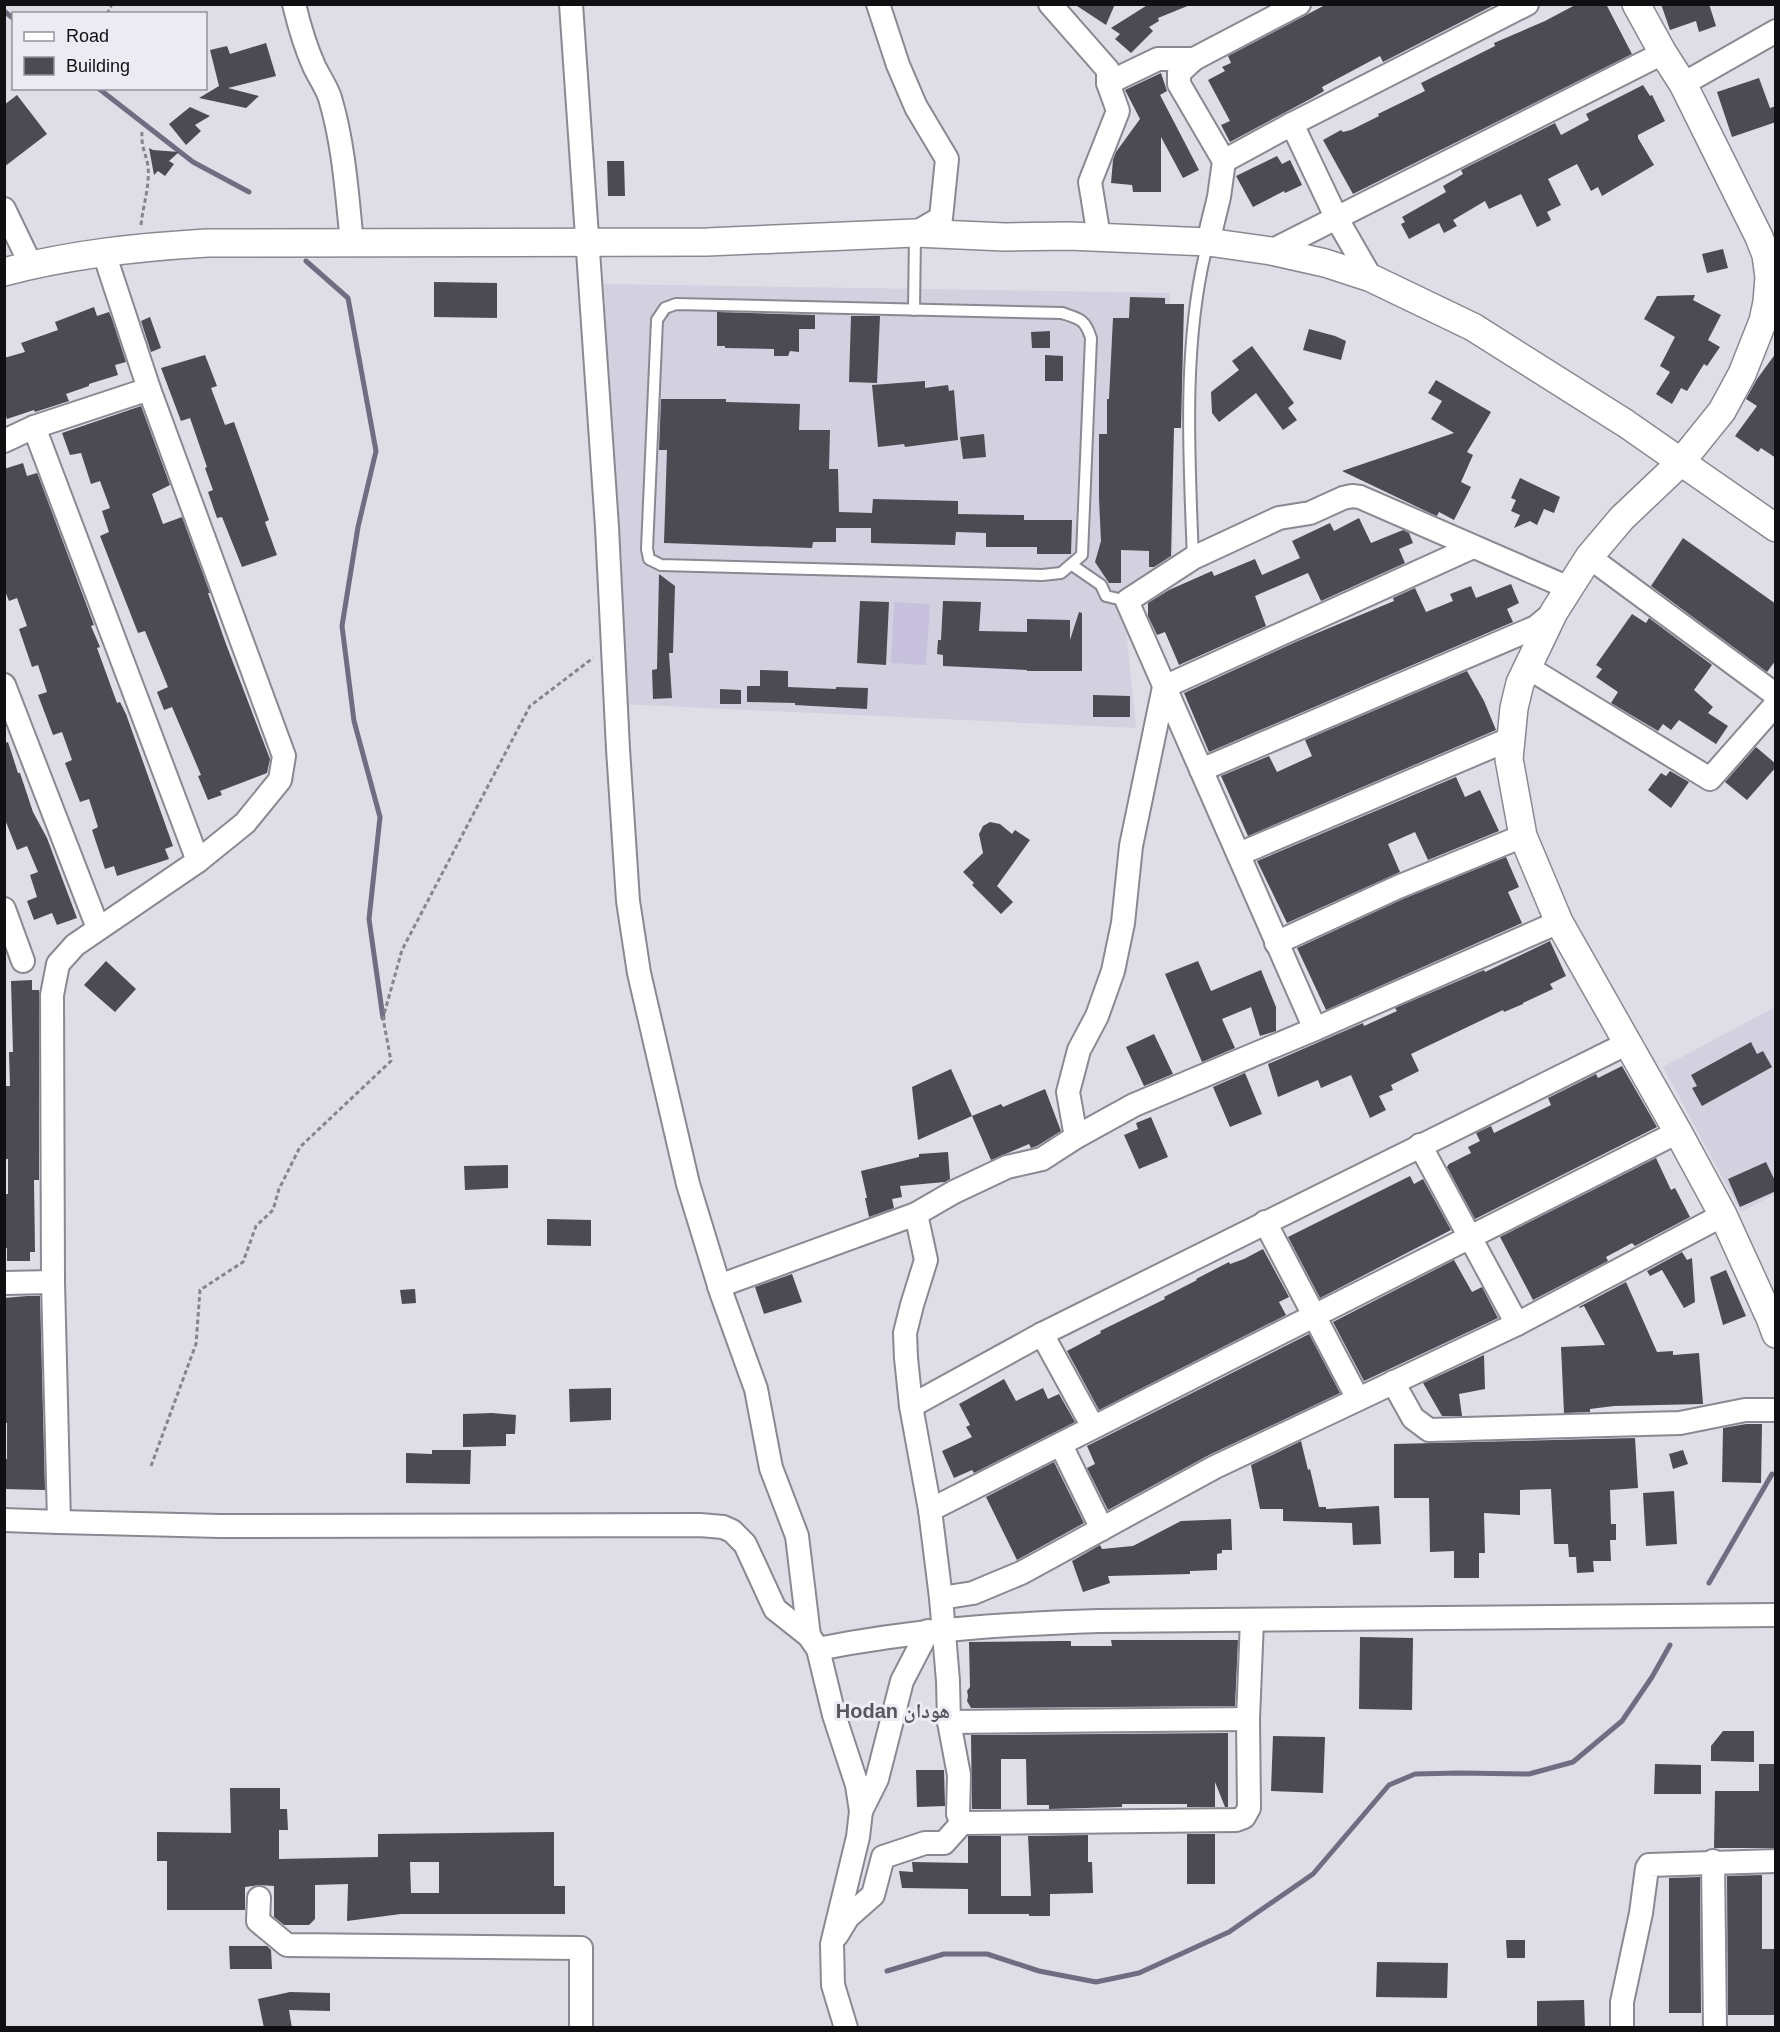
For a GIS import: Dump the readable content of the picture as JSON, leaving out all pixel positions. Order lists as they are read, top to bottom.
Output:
{
  "districts": ["Hodan هودان"],
  "legend": ["Road", "Building"]
}
